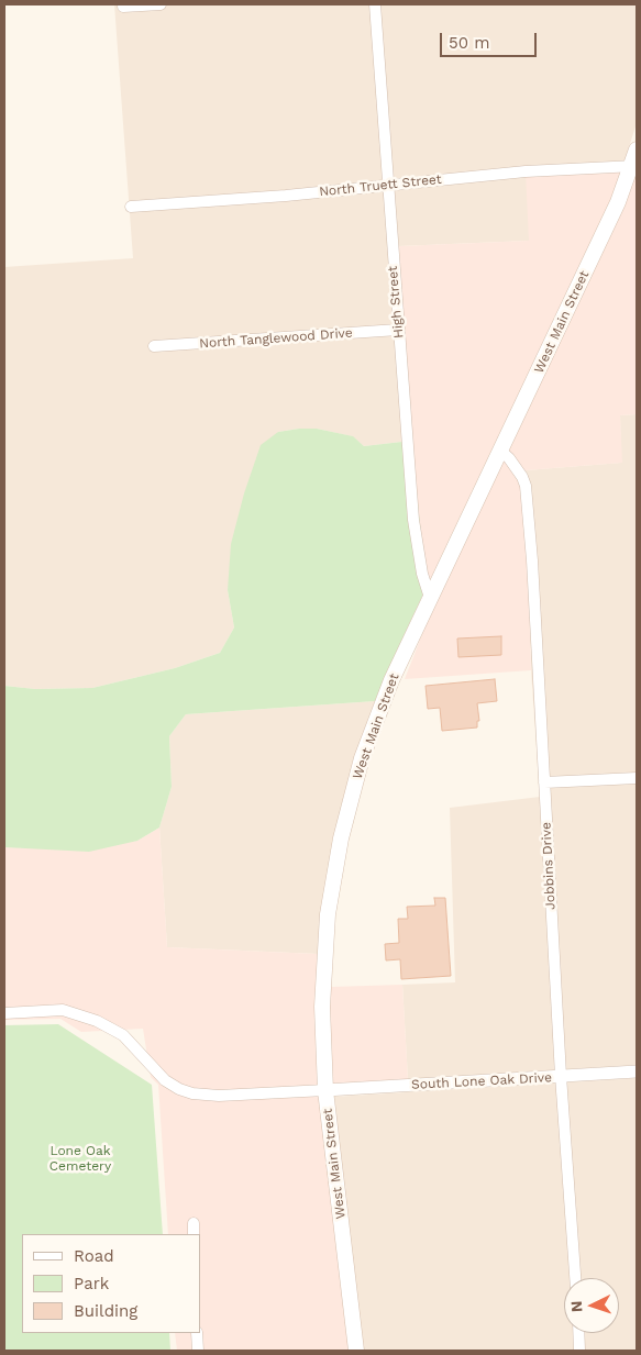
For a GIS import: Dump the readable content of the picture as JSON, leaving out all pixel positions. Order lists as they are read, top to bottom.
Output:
{
  "streets": {
    "main road": ["West Main Street"],
    "street": [
      "North Truett Street",
      "High Street",
      "North Tanglewood Drive",
      "Jobbins Drive",
      "South Lone Oak Drive"
    ]
  },
  "crossings": [
    ["North Truett Street", "High Street"],
    ["North Truett Street", "West Main Street"],
    ["High Street", "West Main Street"],
    ["High Street", "North Tanglewood Drive"],
    ["West Main Street", "Jobbins Drive"],
    ["West Main Street", "South Lone Oak Drive"],
    ["Jobbins Drive", "South Lone Oak Drive"]
  ],
  "parks": ["Lone Oak Cemetery"],
  "legend": ["Road", "Park", "Building"],
  "scale_bar": "50 m",
  "north": "left"
}
